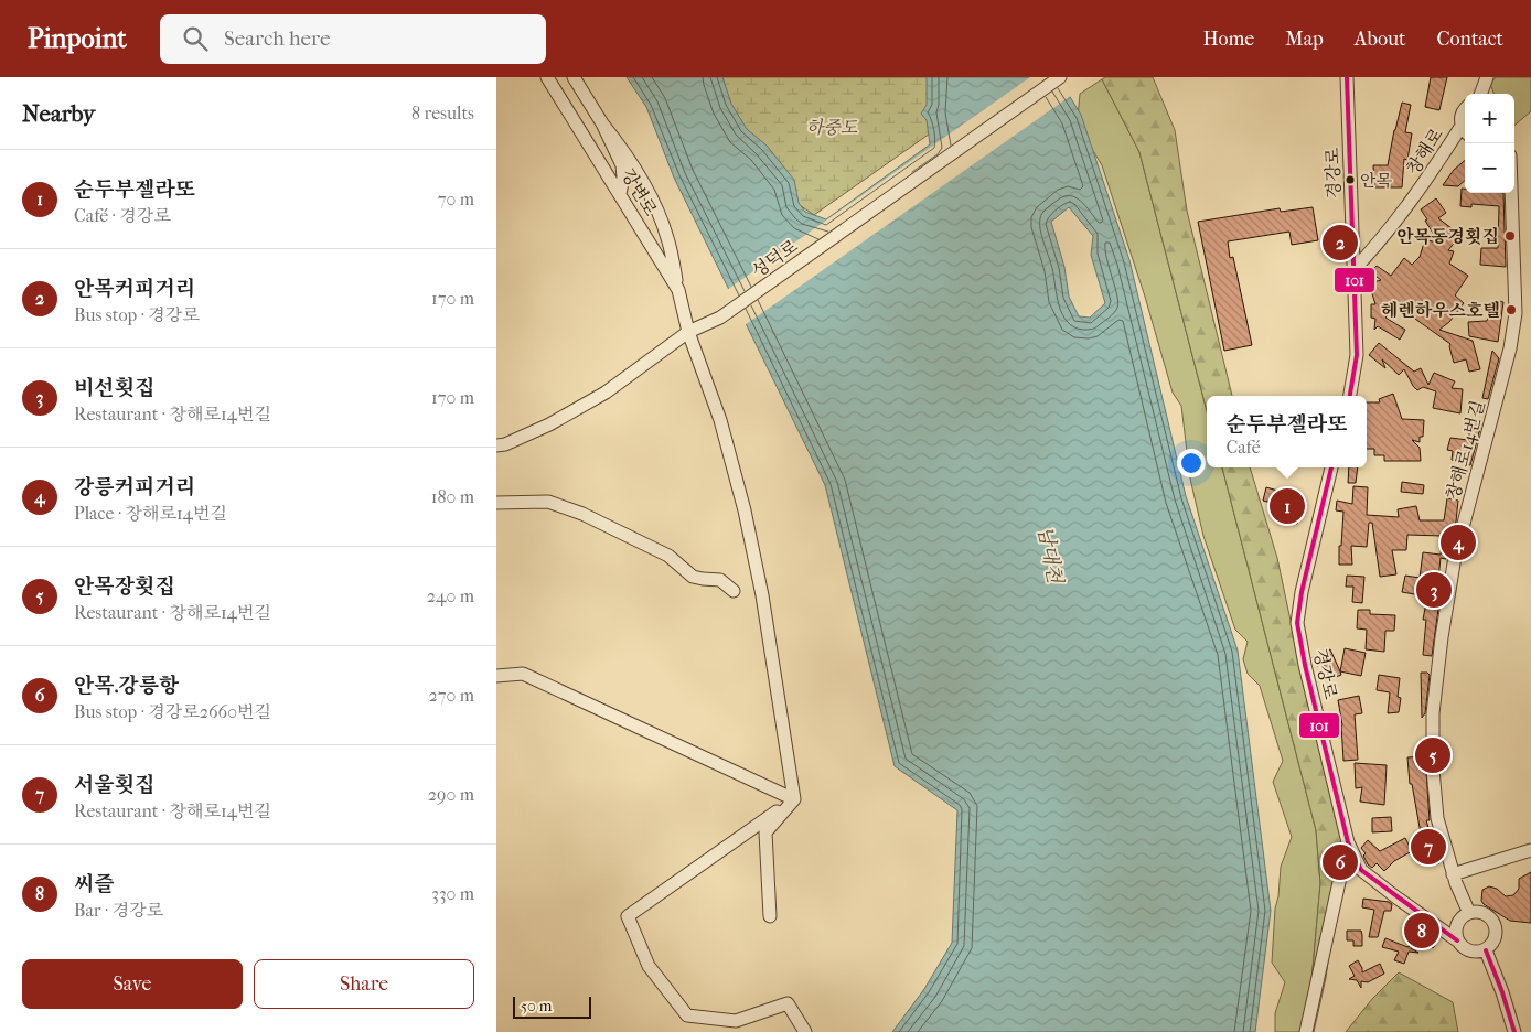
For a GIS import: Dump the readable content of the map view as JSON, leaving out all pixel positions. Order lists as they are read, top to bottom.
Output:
{
  "streets": {
    "street": [
      "창해로",
      "경강로",
      "강변로",
      "성덕로",
      "창해로14번길"
    ]
  },
  "crossings": [
    ["창해로", "경강로"],
    ["경강로", "창해로14번길"],
    ["강변로", "성덕로"]
  ],
  "water": ["남대천"],
  "parks": ["하중도"],
  "places": ["안목", "안목동경횟집", "헤렌하우스호텔"],
  "lines": ["transit line 101"],
  "scale_bar": "50 m",
  "page": {
    "header": "Pinpoint",
    "search": "Search here",
    "nav": [
      "Home",
      "Map",
      "About",
      "Contact"
    ],
    "heading": ["Nearby", "8 results"],
    "map_buttons": ["+", "−"],
    "list": [
      {
        "mark": "1",
        "name": "순두부젤라또",
        "note": "Café · 경강로",
        "value": "70 m"
      },
      {
        "mark": "2",
        "name": "안목커피거리",
        "note": "Bus stop · 경강로",
        "value": "170 m"
      },
      {
        "mark": "3",
        "name": "비선횟집",
        "note": "Restaurant · 창해로14번길",
        "value": "170 m"
      },
      {
        "mark": "4",
        "name": "강릉커피거리",
        "note": "Place · 창해로14번길",
        "value": "180 m"
      },
      {
        "mark": "5",
        "name": "안목장횟집",
        "note": "Restaurant · 창해로14번길",
        "value": "240 m"
      },
      {
        "mark": "6",
        "name": "안목.강릉항",
        "note": "Bus stop · 경강로2660번길",
        "value": "270 m"
      },
      {
        "mark": "7",
        "name": "서울횟집",
        "note": "Restaurant · 창해로14번길",
        "value": "290 m"
      },
      {
        "mark": "8",
        "name": "씨즐",
        "note": "Bar · 경강로",
        "value": "330 m"
      }
    ],
    "pins": [
      "2",
      "1",
      "4",
      "3",
      "5",
      "7",
      "6",
      "8"
    ],
    "popup": ["순두부젤라또", "Café"],
    "buttons": ["Save", "Share"],
    "scale": "50 m"
  }
}
